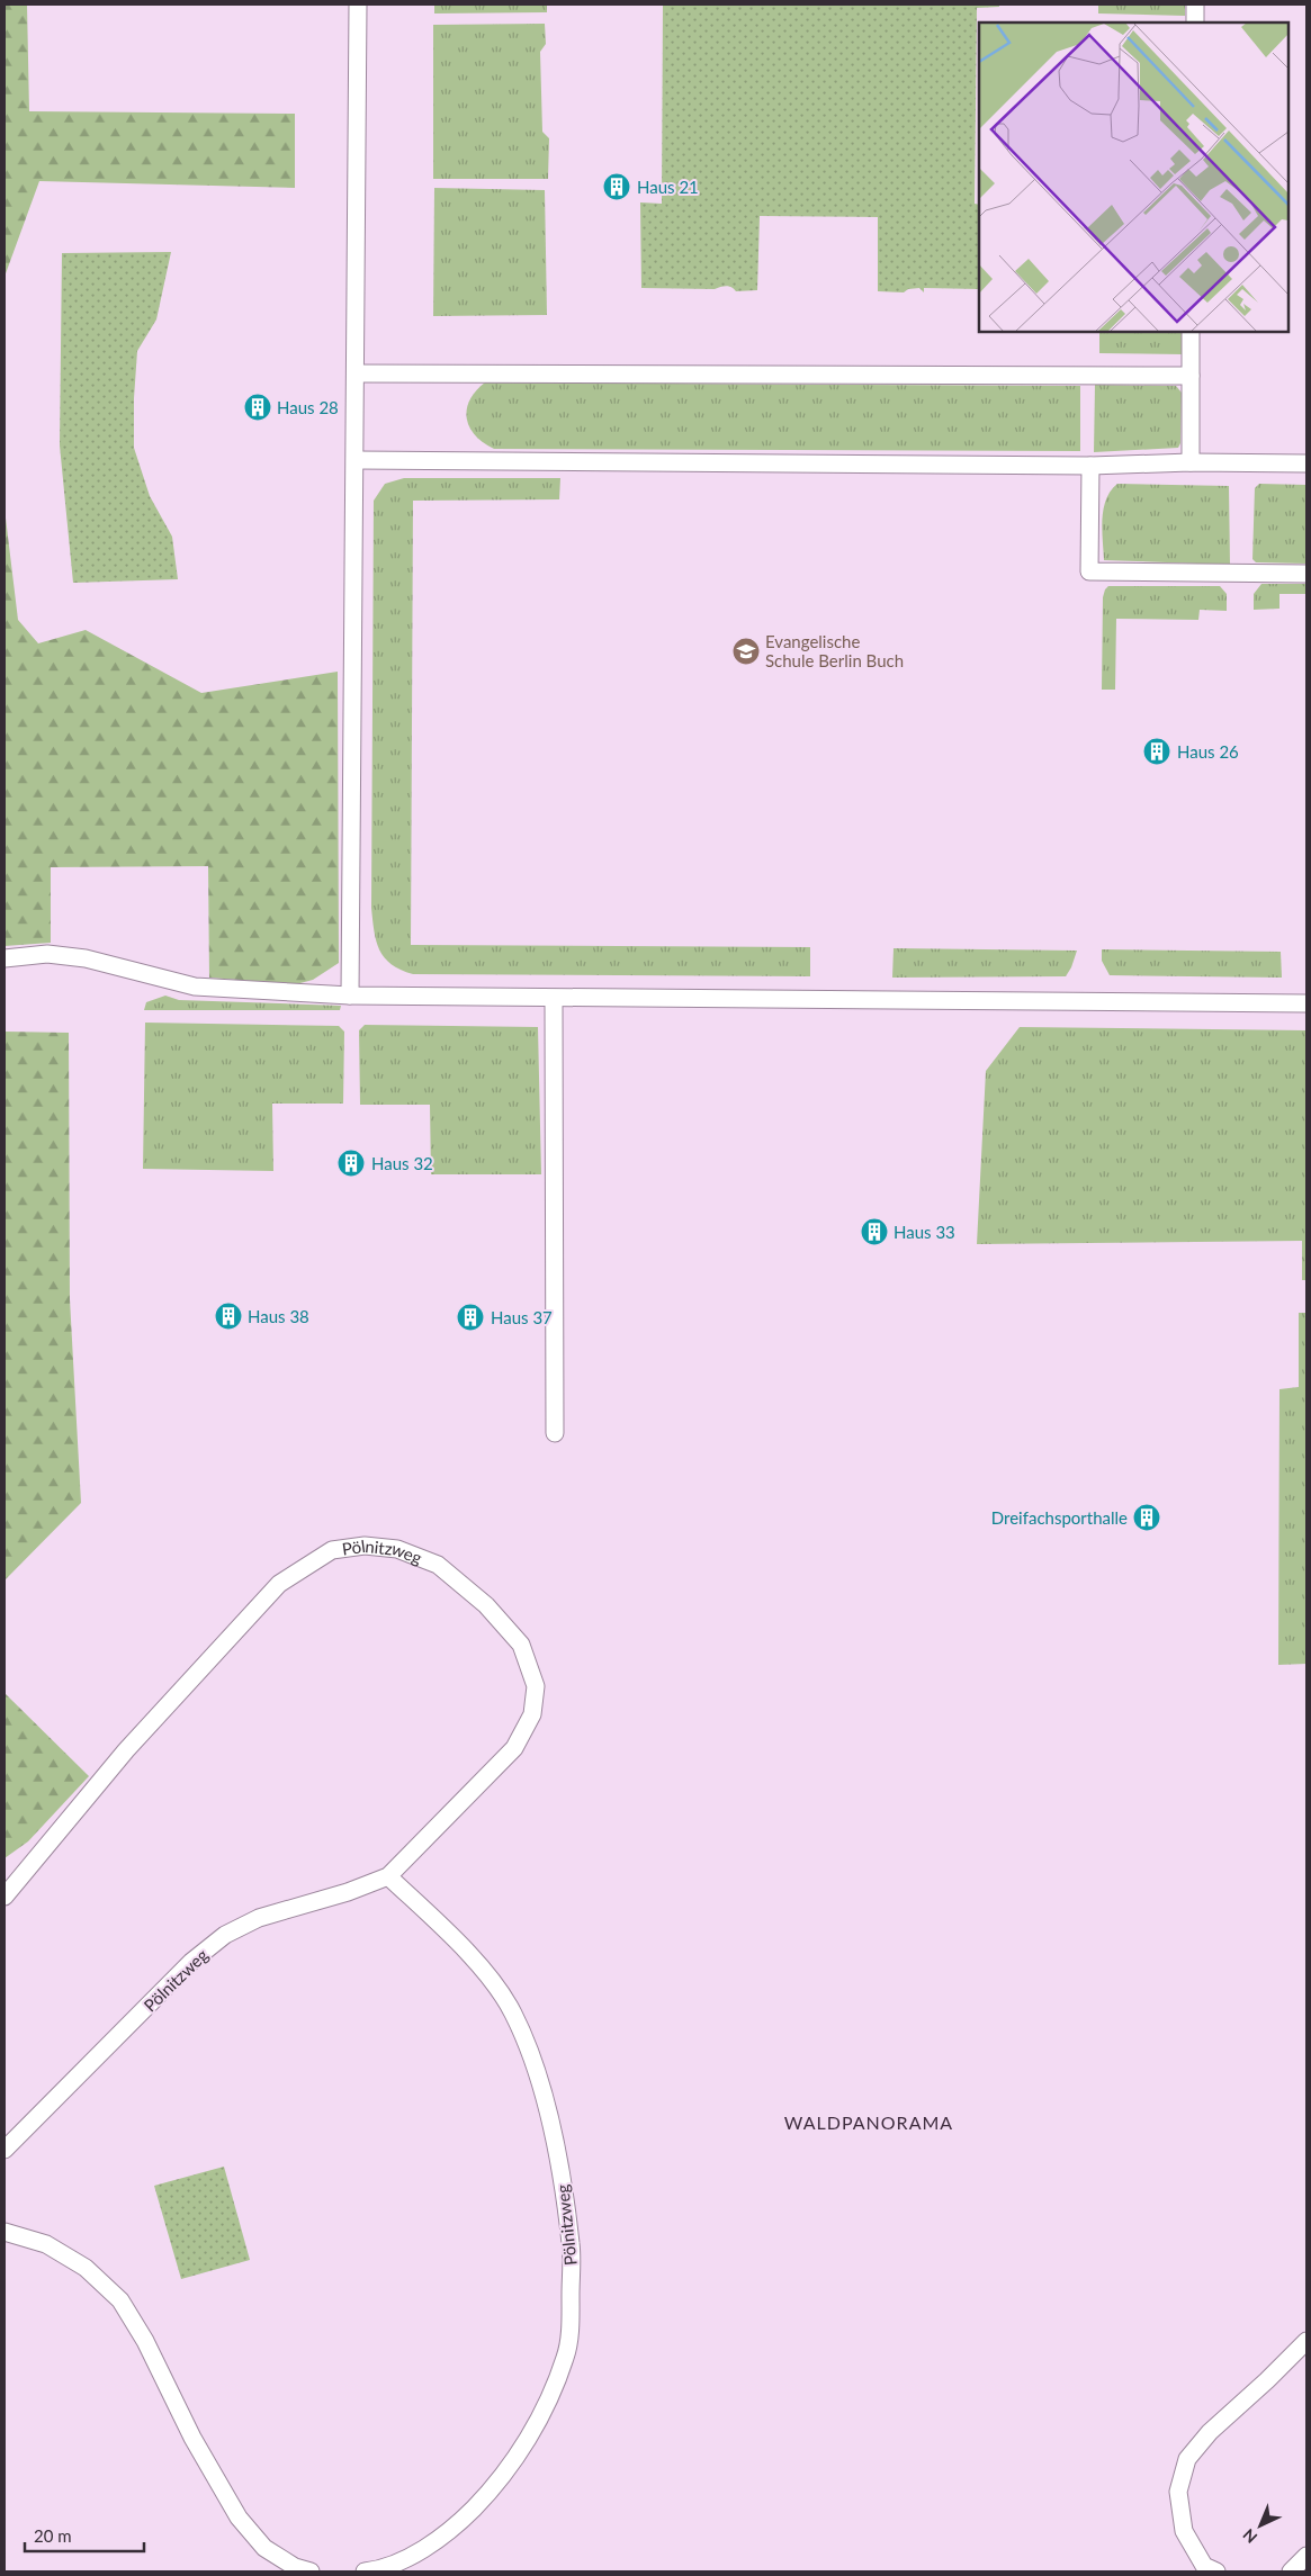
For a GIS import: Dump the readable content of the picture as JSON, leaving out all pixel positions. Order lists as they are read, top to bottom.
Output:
{
  "streets": {
    "lane": ["Pölnitzweg"]
  },
  "districts": ["WALDPANORAMA"],
  "places": {
    "building": [
      "Haus 21",
      "Haus 28",
      "Haus 26",
      "Haus 32",
      "Haus 33",
      "Haus 38",
      "Haus 37",
      "Dreifachsporthalle"
    ],
    "school or university": ["Evangelische Schule Berlin Buch"]
  },
  "scale_bar": "20 m",
  "north": "bottom left"
}
